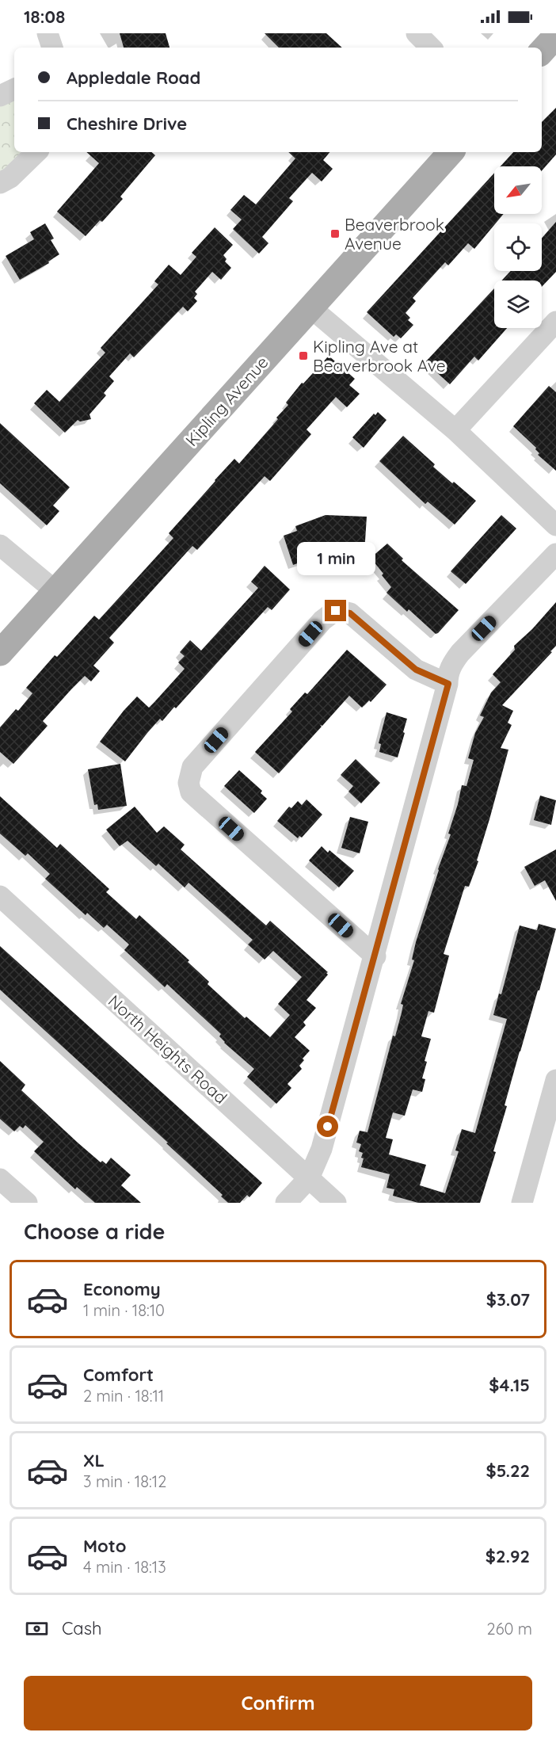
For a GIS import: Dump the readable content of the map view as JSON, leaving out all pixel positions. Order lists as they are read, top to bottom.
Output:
{
  "streets": {
    "main road": ["Kipling Avenue"],
    "street": ["North Heights Road"]
  },
  "places": {
    "transit": ["Beaverbrook Avenue", "Kipling Ave at Beaverbrook Ave"]
  },
  "north": "bottom left",
  "page": {
    "status": "18:08",
    "banner": ["Appledale Road", "Cheshire Drive"],
    "bubble": "1 min",
    "heading": "Choose a ride",
    "list": [
      {
        "name": "Economy",
        "note": "1 min · 18:10",
        "value": "$3.07"
      },
      {
        "name": "Comfort",
        "note": "2 min · 18:11",
        "value": "$4.15"
      },
      {
        "name": "XL",
        "note": "3 min · 18:12",
        "value": "$5.22"
      },
      {
        "name": "Moto",
        "note": "4 min · 18:13",
        "value": "$2.92"
      }
    ],
    "pay": ["Cash", "260 m"],
    "buttons": "Confirm"
  }
}
